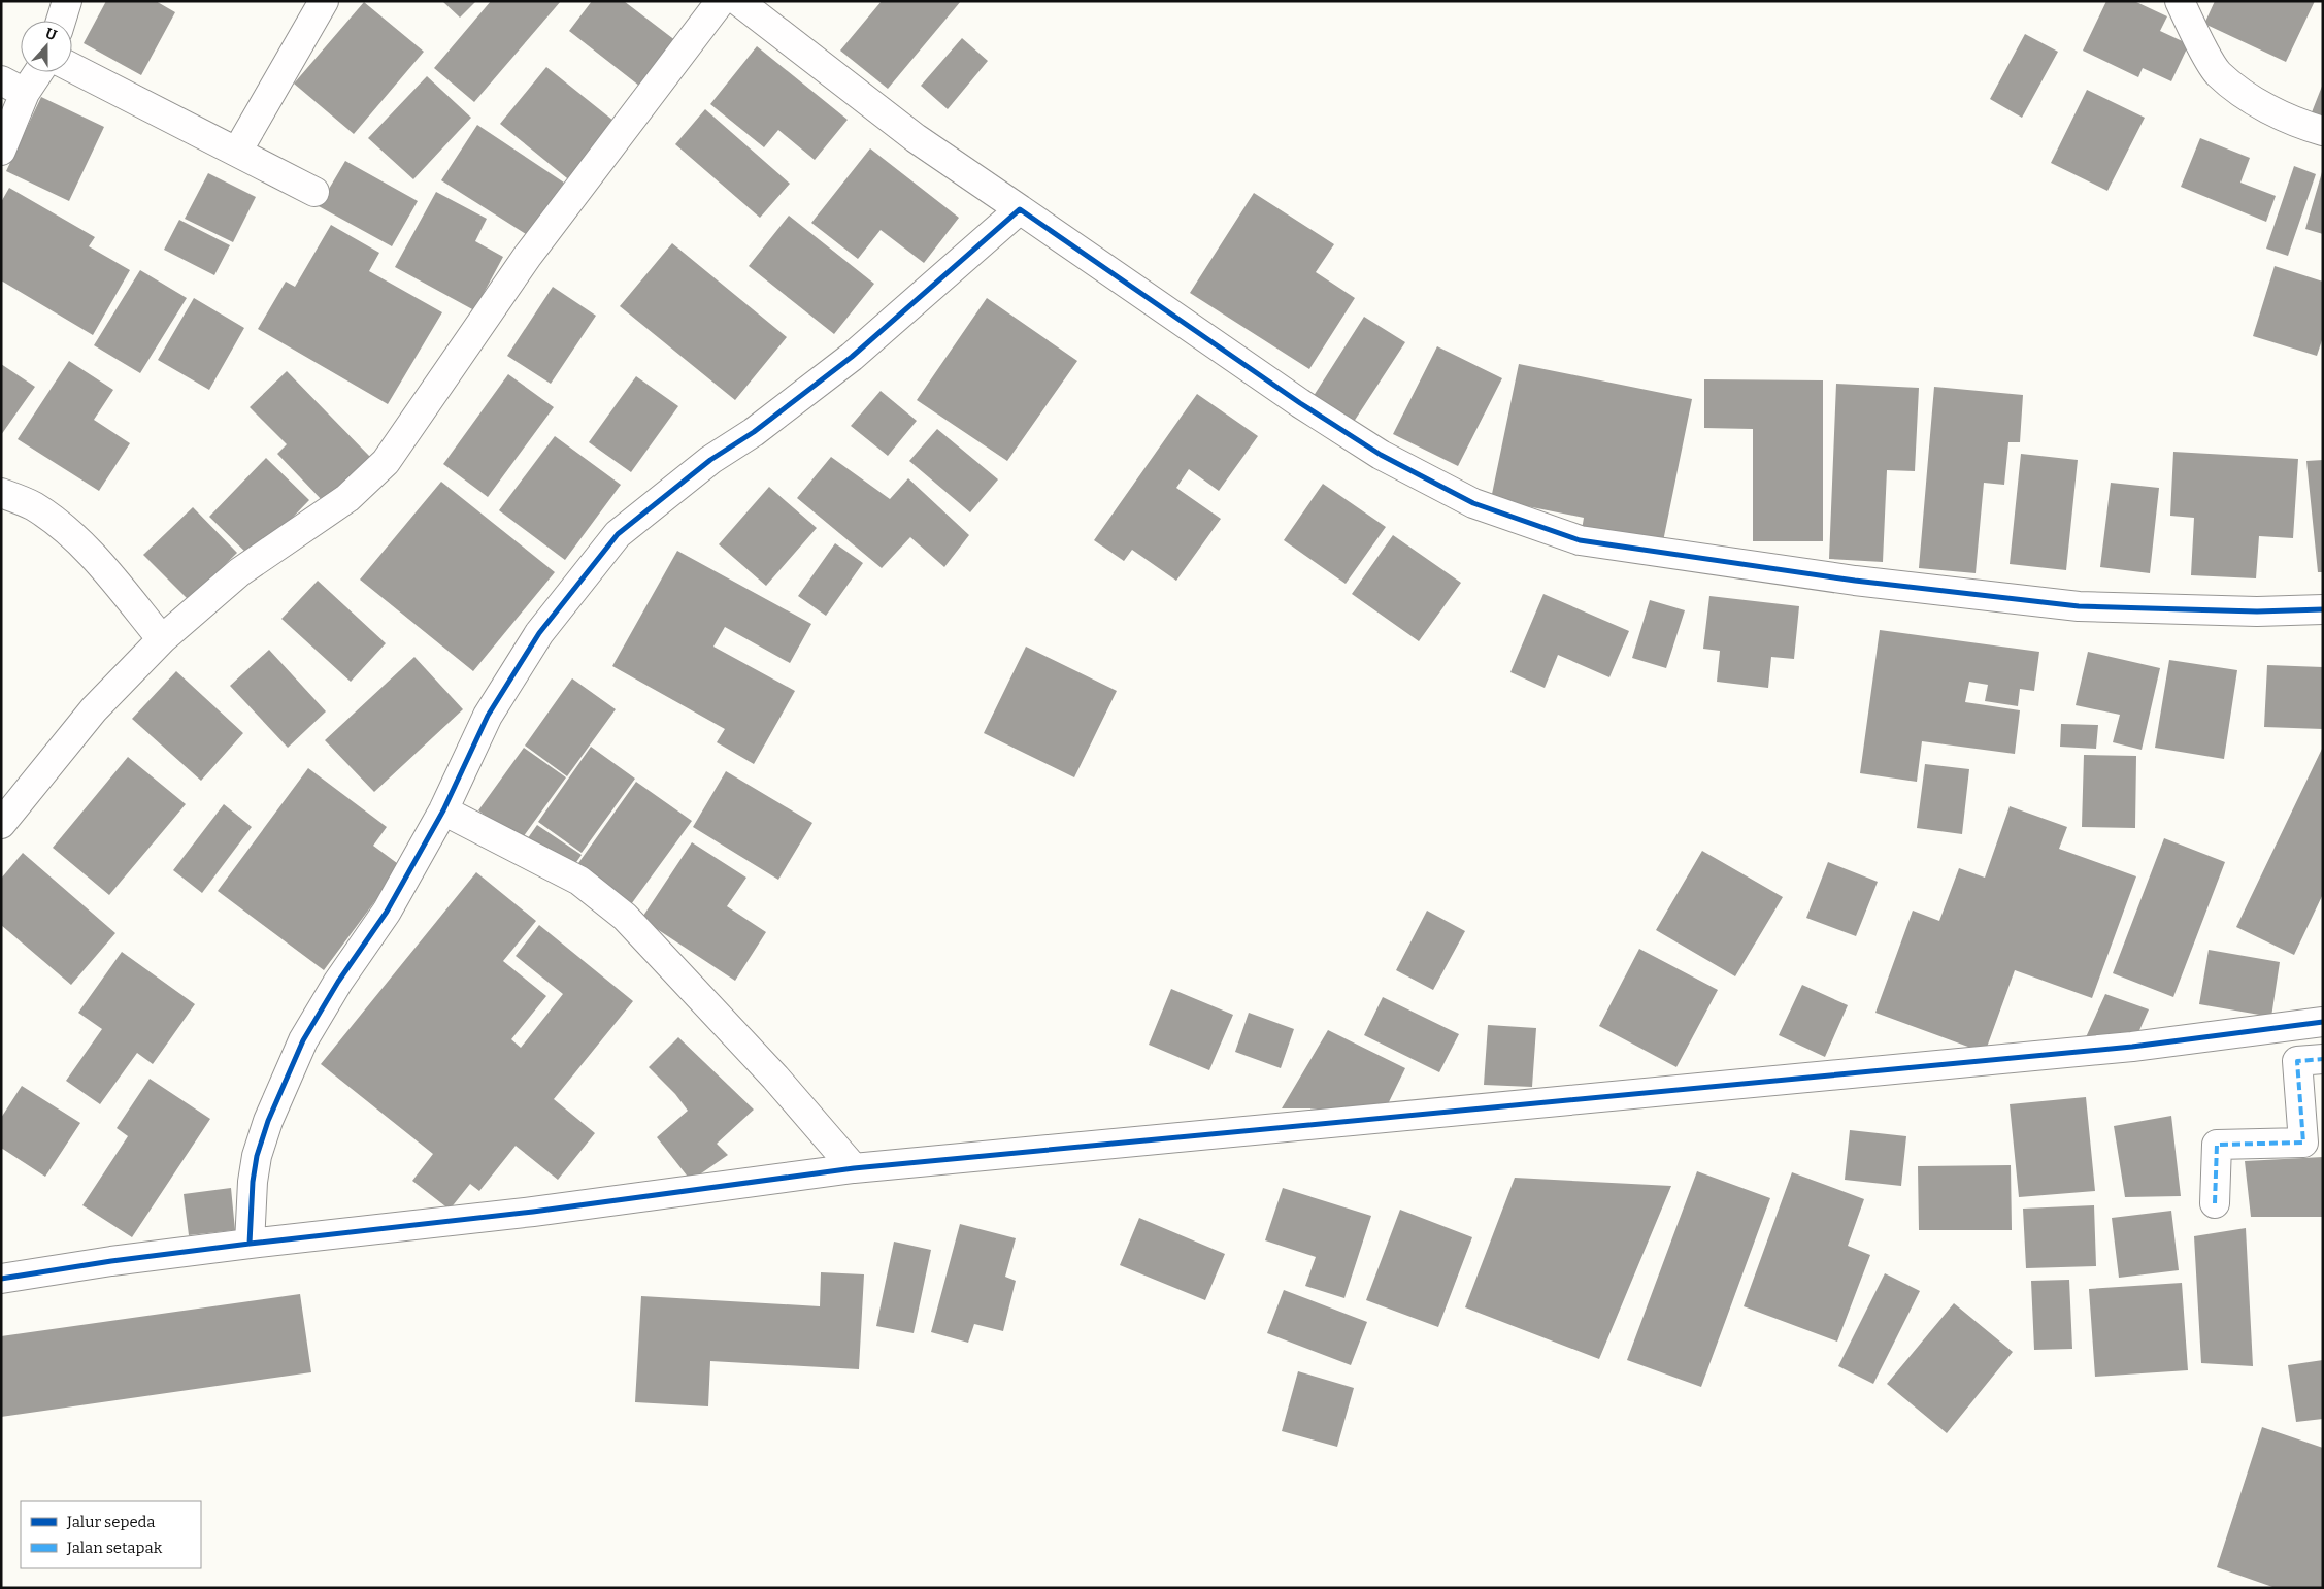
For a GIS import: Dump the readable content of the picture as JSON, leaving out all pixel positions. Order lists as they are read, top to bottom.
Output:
{
  "legend": ["Jalur sepeda", "Jalan setapak"],
  "north": "top"
}
